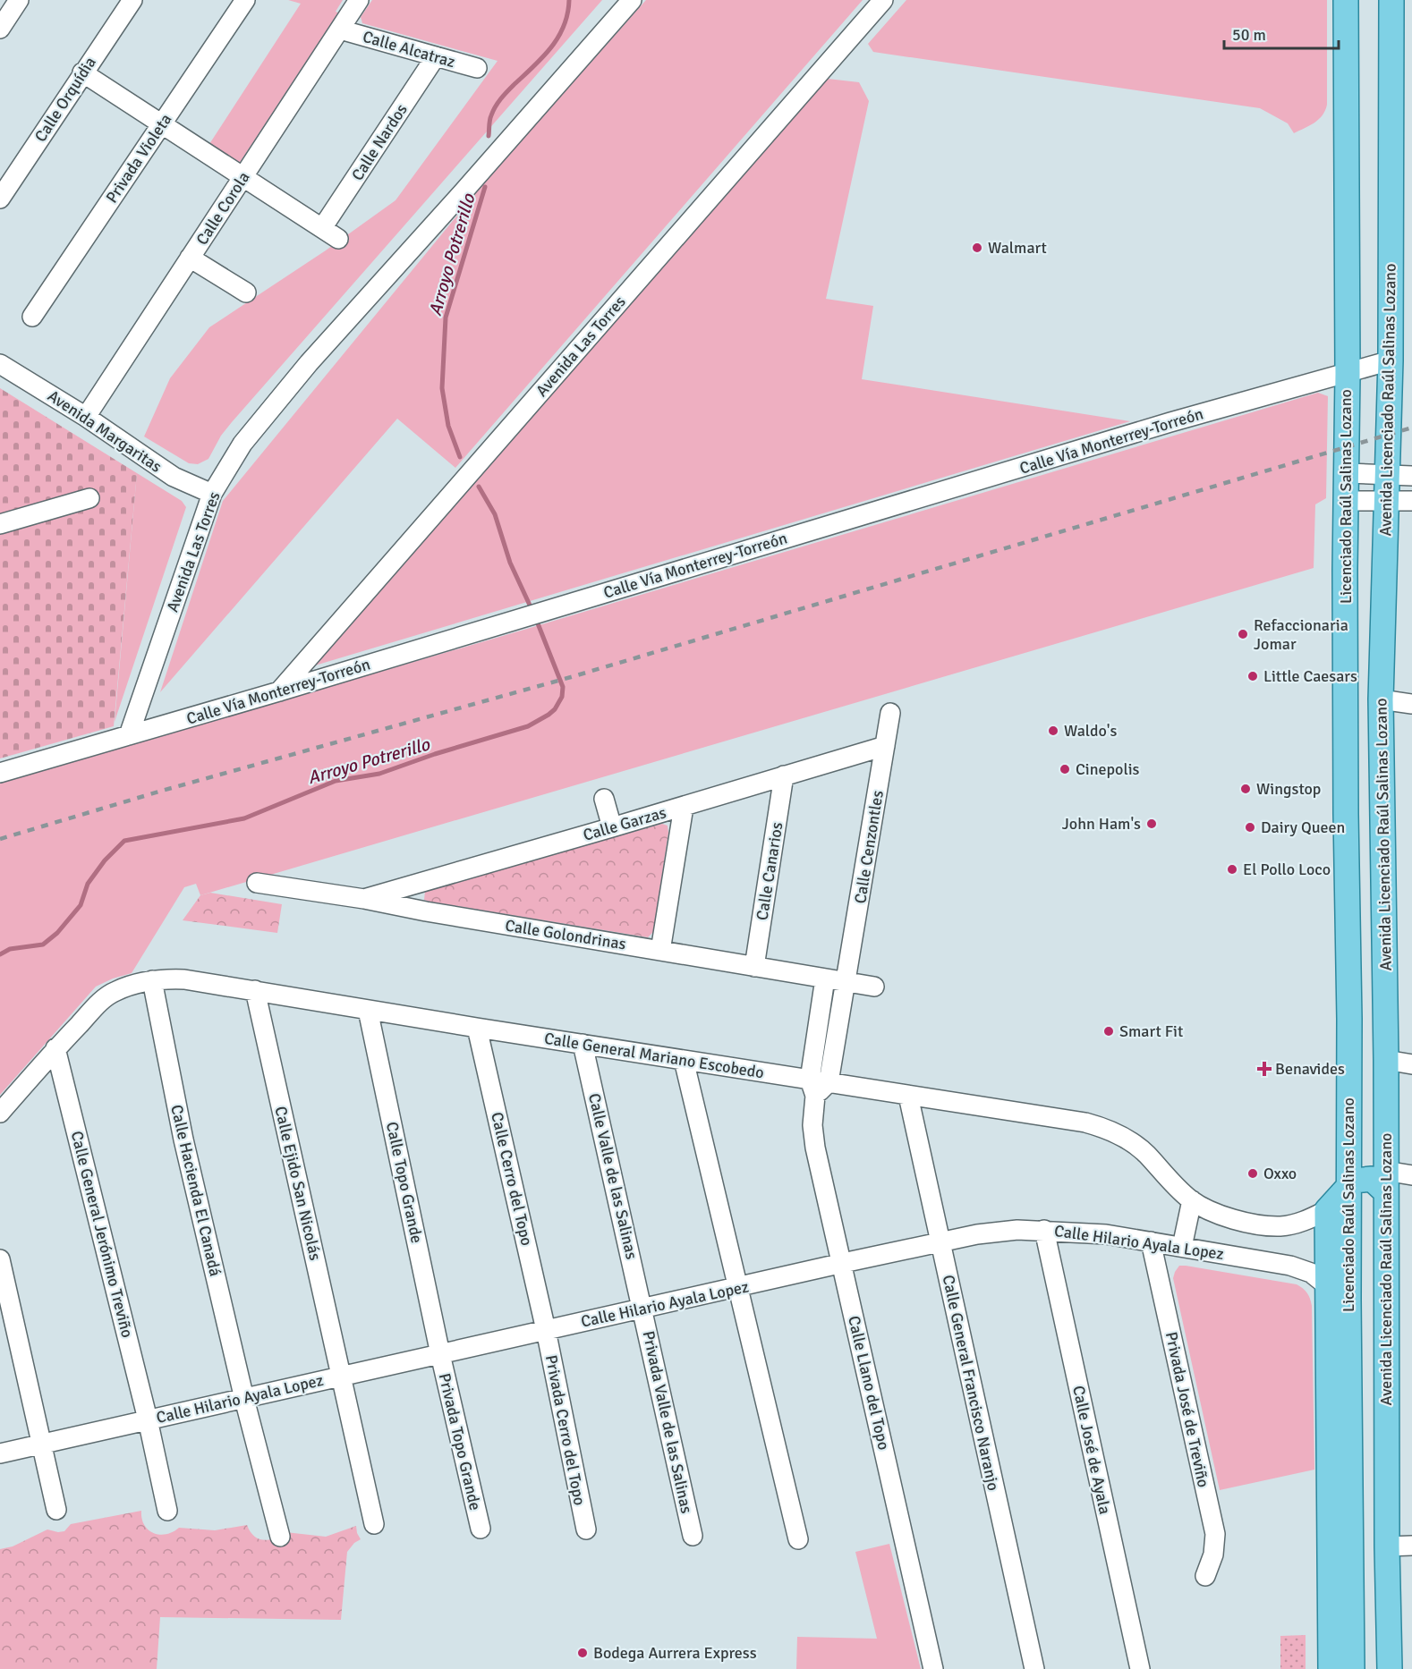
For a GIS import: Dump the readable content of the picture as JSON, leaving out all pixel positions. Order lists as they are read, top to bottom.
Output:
{
  "streets": {
    "main road": ["Avenida Licenciado Raúl Salinas Lozano", "Licenciado Raúl Salinas Lozano"],
    "street": [
      "Calle Alcatraz",
      "Calle Orquídia",
      "Calle Nardos",
      "Privada Violeta",
      "Calle Corola",
      "Avenida Las Torres",
      "Avenida Margaritas",
      "Calle Vía Monterrey-Torreón",
      "Calle Garzas",
      "Calle Cenzontles",
      "Calle Canarios",
      "Calle Golondrinas",
      "Calle General Mariano Escobedo",
      "Calle Valle de las Salinas",
      "Calle Cerro del Topo",
      "Calle Topo Grande",
      "Calle Ejido San Nicolás",
      "Calle Hacienda El Canadá",
      "Calle General Jerónimo Treviño",
      "Calle Hilario Ayala Lopez",
      "Calle Llano del Topo",
      "Calle General Francisco Naranjo",
      "Privada José de Treviño",
      "Privada Valle de las Salinas",
      "Privada Cerro del Topo",
      "Privada Topo Grande",
      "Calle José de Ayala"
    ]
  },
  "crossings": [
    ["Calle Alcatraz", "Calle Nardos"],
    ["Calle Alcatraz", "Calle Corola"],
    ["Calle Corola", "Avenida Margaritas"],
    ["Avenida Las Torres", "Avenida Margaritas"],
    ["Avenida Las Torres", "Calle Vía Monterrey-Torreón"],
    ["Avenida Licenciado Raúl Salinas Lozano", "Calle Vía Monterrey-Torreón"],
    ["Calle Vía Monterrey-Torreón", "Licenciado Raúl Salinas Lozano"],
    ["Calle Garzas", "Calle Cenzontles"],
    ["Calle Garzas", "Calle Canarios"],
    ["Calle Garzas", "Calle Golondrinas"],
    ["Calle Cenzontles", "Calle Golondrinas"],
    ["Calle Cenzontles", "Calle General Mariano Escobedo"],
    ["Calle Canarios", "Calle Golondrinas"],
    ["Calle Golondrinas", "Calle Llano del Topo"],
    ["Calle General Mariano Escobedo", "Calle Valle de las Salinas"],
    ["Calle General Mariano Escobedo", "Calle Cerro del Topo"],
    ["Calle General Mariano Escobedo", "Calle Topo Grande"],
    ["Calle General Mariano Escobedo", "Calle Ejido San Nicolás"],
    ["Calle General Mariano Escobedo", "Calle Hacienda El Canadá"],
    ["Calle General Mariano Escobedo", "Calle General Jerónimo Treviño"],
    ["Calle General Mariano Escobedo", "Calle Llano del Topo"],
    ["Calle General Mariano Escobedo", "Calle General Francisco Naranjo"],
    ["Calle Valle de las Salinas", "Calle Hilario Ayala Lopez"],
    ["Calle Valle de las Salinas", "Privada Valle de las Salinas"],
    ["Calle Cerro del Topo", "Calle Hilario Ayala Lopez"],
    ["Calle Cerro del Topo", "Privada Cerro del Topo"],
    ["Calle Topo Grande", "Calle Hilario Ayala Lopez"],
    ["Calle Topo Grande", "Privada Topo Grande"],
    ["Calle Ejido San Nicolás", "Calle Hilario Ayala Lopez"],
    ["Calle Hacienda El Canadá", "Calle Hilario Ayala Lopez"],
    ["Calle General Jerónimo Treviño", "Calle Hilario Ayala Lopez"],
    ["Calle Hilario Ayala Lopez", "Calle Llano del Topo"],
    ["Calle Hilario Ayala Lopez", "Calle General Francisco Naranjo"],
    ["Calle Hilario Ayala Lopez", "Privada José de Treviño"],
    ["Calle Hilario Ayala Lopez", "Privada Valle de las Salinas"],
    ["Calle Hilario Ayala Lopez", "Privada Cerro del Topo"],
    ["Calle Hilario Ayala Lopez", "Privada Topo Grande"],
    ["Calle Hilario Ayala Lopez", "Calle José de Ayala"]
  ],
  "water": ["Arroyo Potrerillo"],
  "places": {
    "other": [
      "Walmart",
      "Refaccionaria Jomar",
      "Little Caesars",
      "Waldo's",
      "Cinepolis",
      "Wingstop",
      "John Ham's",
      "Dairy Queen",
      "El Pollo Loco",
      "Smart Fit",
      "Oxxo",
      "Bodega Aurrera Express"
    ],
    "health": ["Benavides"]
  },
  "scale_bar": "50 m"
}
